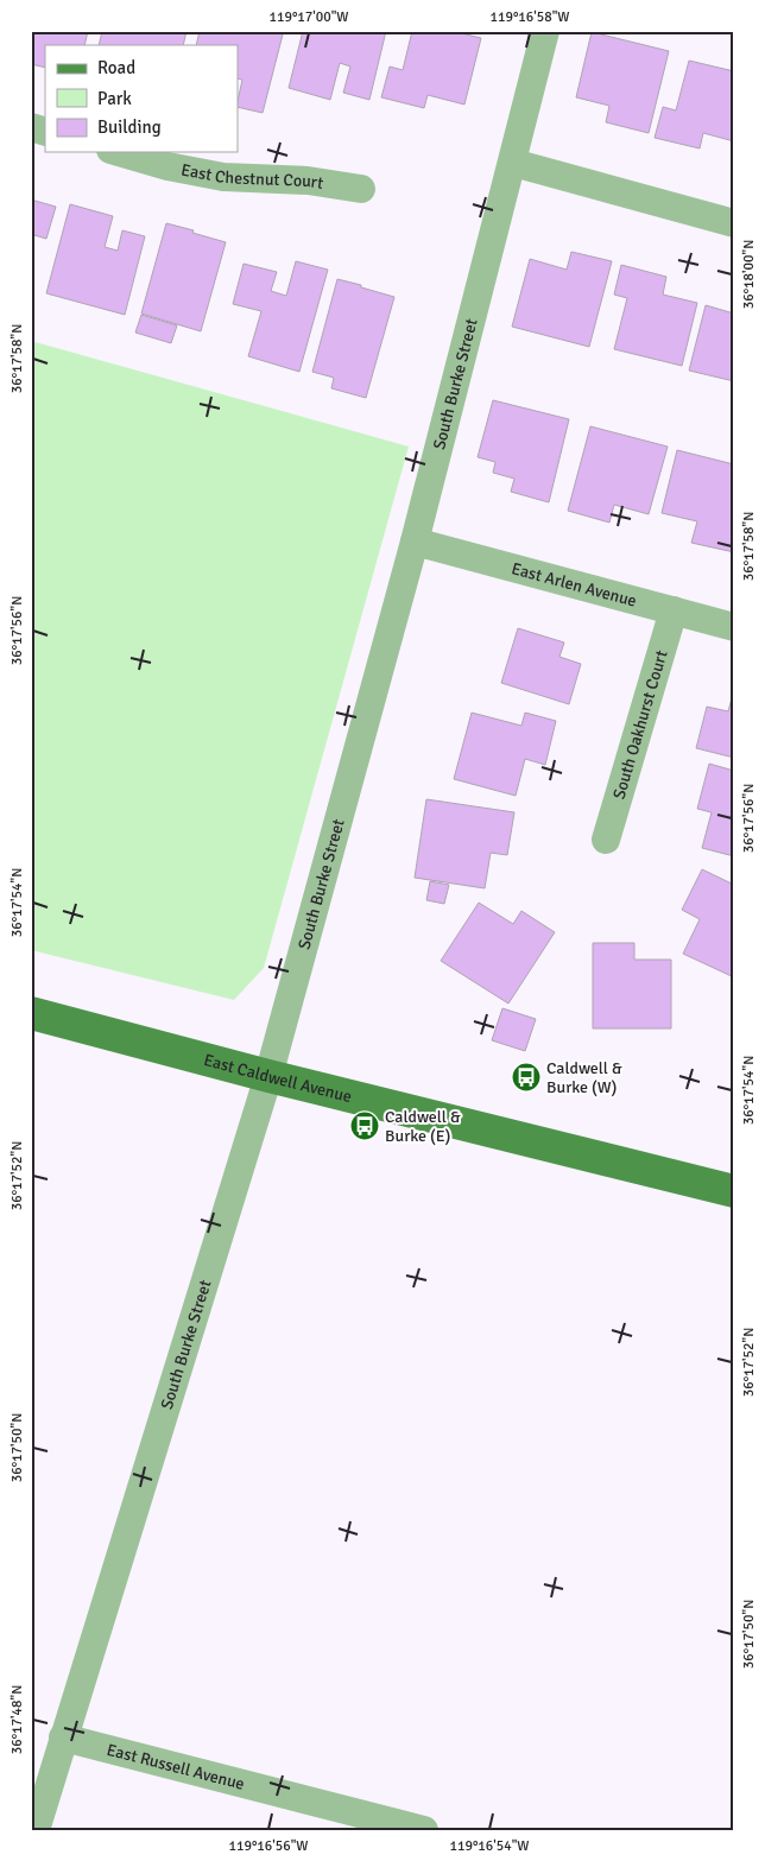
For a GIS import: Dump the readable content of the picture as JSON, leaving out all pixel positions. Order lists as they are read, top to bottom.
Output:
{
  "streets": {
    "main road": ["East Caldwell Avenue"],
    "street": [
      "East Chestnut Court",
      "South Burke Street",
      "East Arlen Avenue",
      "South Oakhurst Court",
      "East Russell Avenue"
    ]
  },
  "crossings": [
    ["South Burke Street", "East Arlen Avenue"],
    ["South Burke Street", "East Caldwell Avenue"],
    ["South Burke Street", "East Russell Avenue"],
    ["East Arlen Avenue", "South Oakhurst Court"]
  ],
  "places": {
    "bus stop": ["Caldwell & Burke (W)", "Caldwell & Burke (E)"]
  },
  "legend": ["Road", "Park", "Building"],
  "coordinates": [
    "119°17'00\"W",
    "119°16'58\"W",
    "36°18'00\"N",
    "36°17'58\"N",
    "36°17'56\"N",
    "36°17'54\"N",
    "36°17'52\"N",
    "36°17'50\"N",
    "36°17'48\"N",
    "119°16'56\"W",
    "119°16'54\"W"
  ]
}
